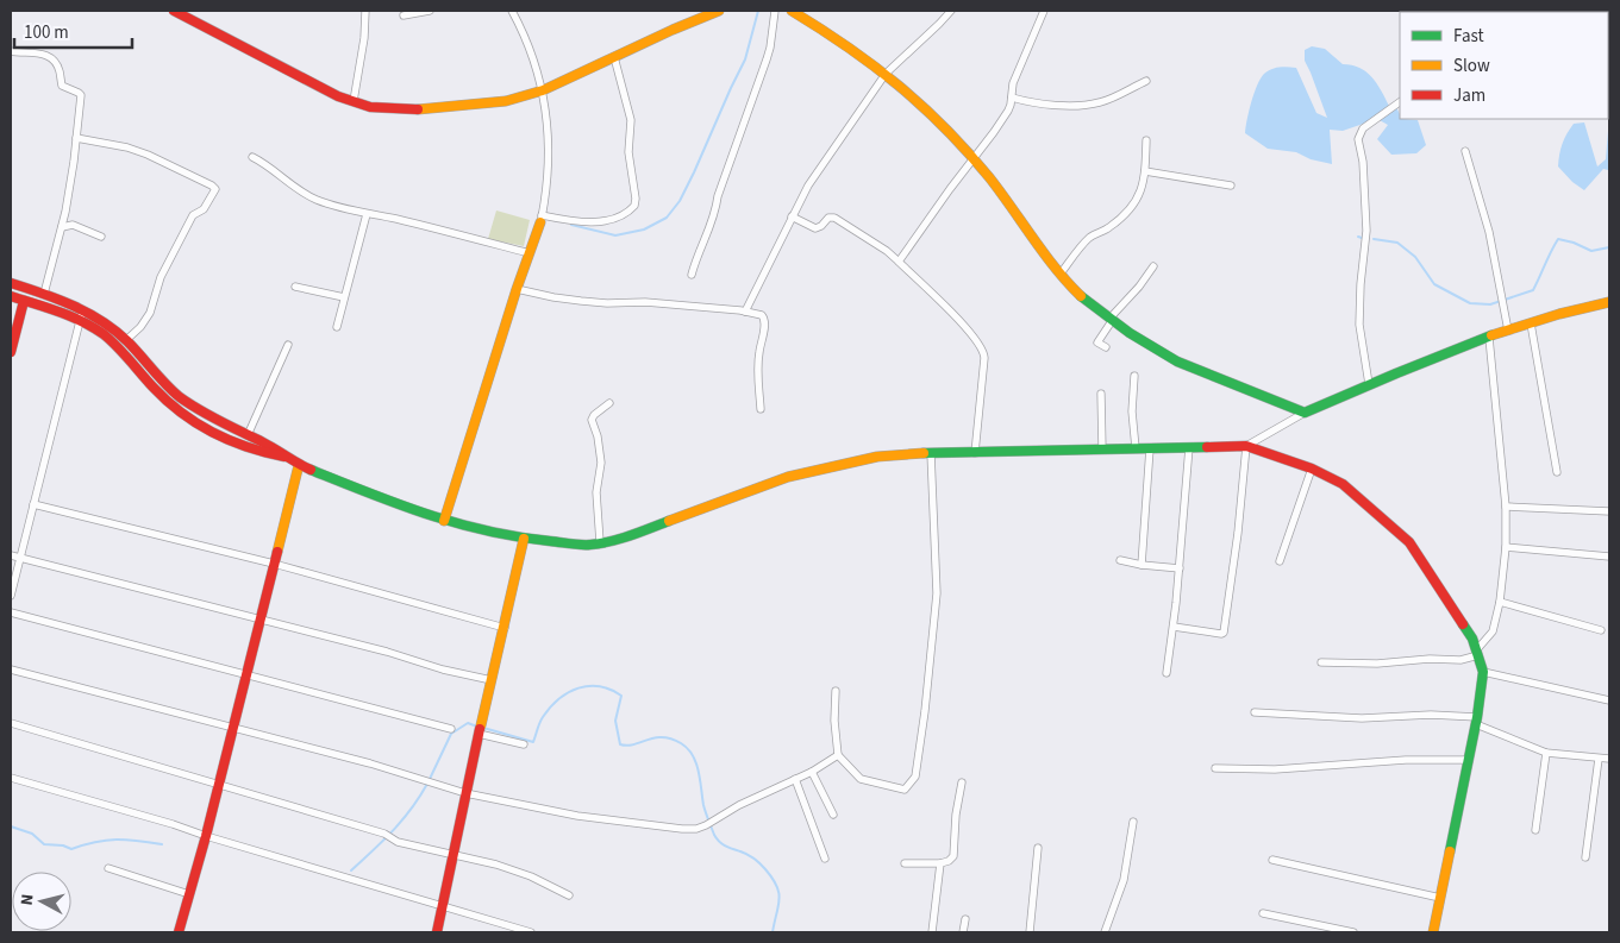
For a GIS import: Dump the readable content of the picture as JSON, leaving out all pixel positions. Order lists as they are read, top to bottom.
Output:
{
  "legend": ["Fast", "Slow", "Jam"],
  "scale_bar": "100 m",
  "north": "left"
}
